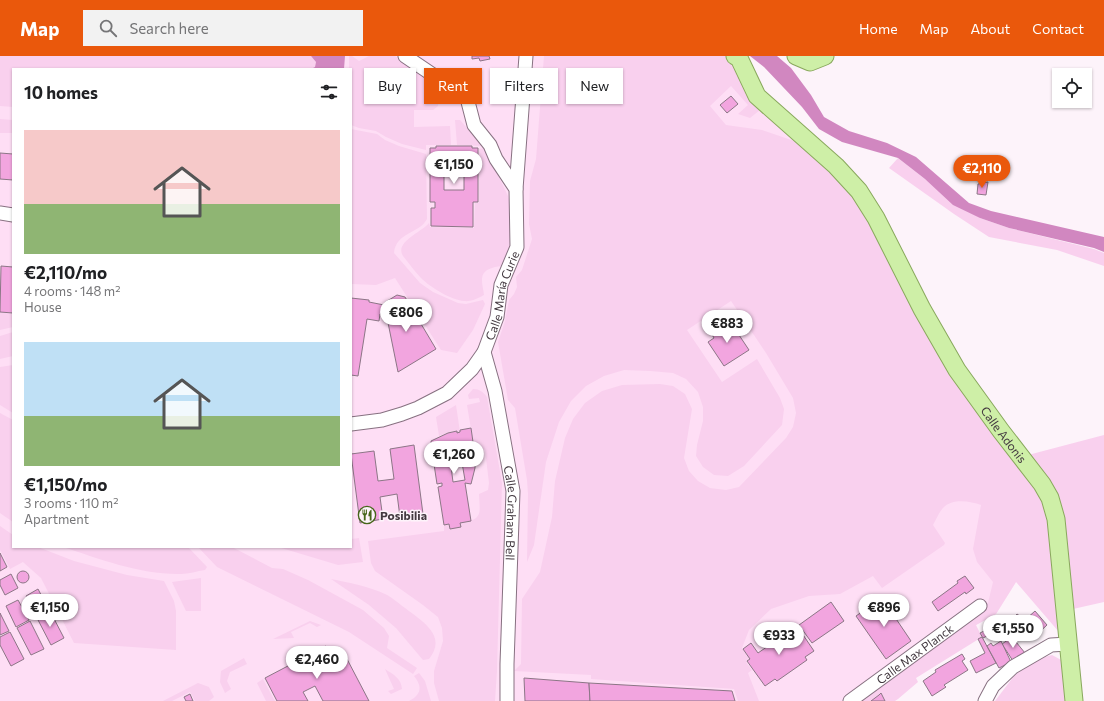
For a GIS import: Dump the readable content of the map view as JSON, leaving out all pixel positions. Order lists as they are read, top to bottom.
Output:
{
  "streets": {
    "main road": ["Calle Adonis"],
    "street": ["Calle María Curie", "Calle Graham Bell", "Calle Max Planck"]
  },
  "crossings": [
    ["Calle María Curie", "Calle Graham Bell"]
  ],
  "places": {
    "restaurant": ["Posibilia"]
  },
  "page": {
    "header": "Map",
    "search": "Search here",
    "nav": [
      "Home",
      "Map",
      "About",
      "Contact"
    ],
    "chip": [
      "Buy",
      "Rent",
      "Filters",
      "New"
    ],
    "heading": "10 homes",
    "list": [
      {
        "name": "€2,110/mo",
        "note": "4 rooms · 148 m² · House"
      },
      {
        "name": "€1,150/mo",
        "note": "3 rooms · 110 m² · Apartment"
      }
    ],
    "price": [
      "€1,150",
      "€2,110",
      "€806",
      "€883",
      "€1,260",
      "€1,150",
      "€896",
      "€1,550",
      "€933",
      "€2,460"
    ]
  }
}
